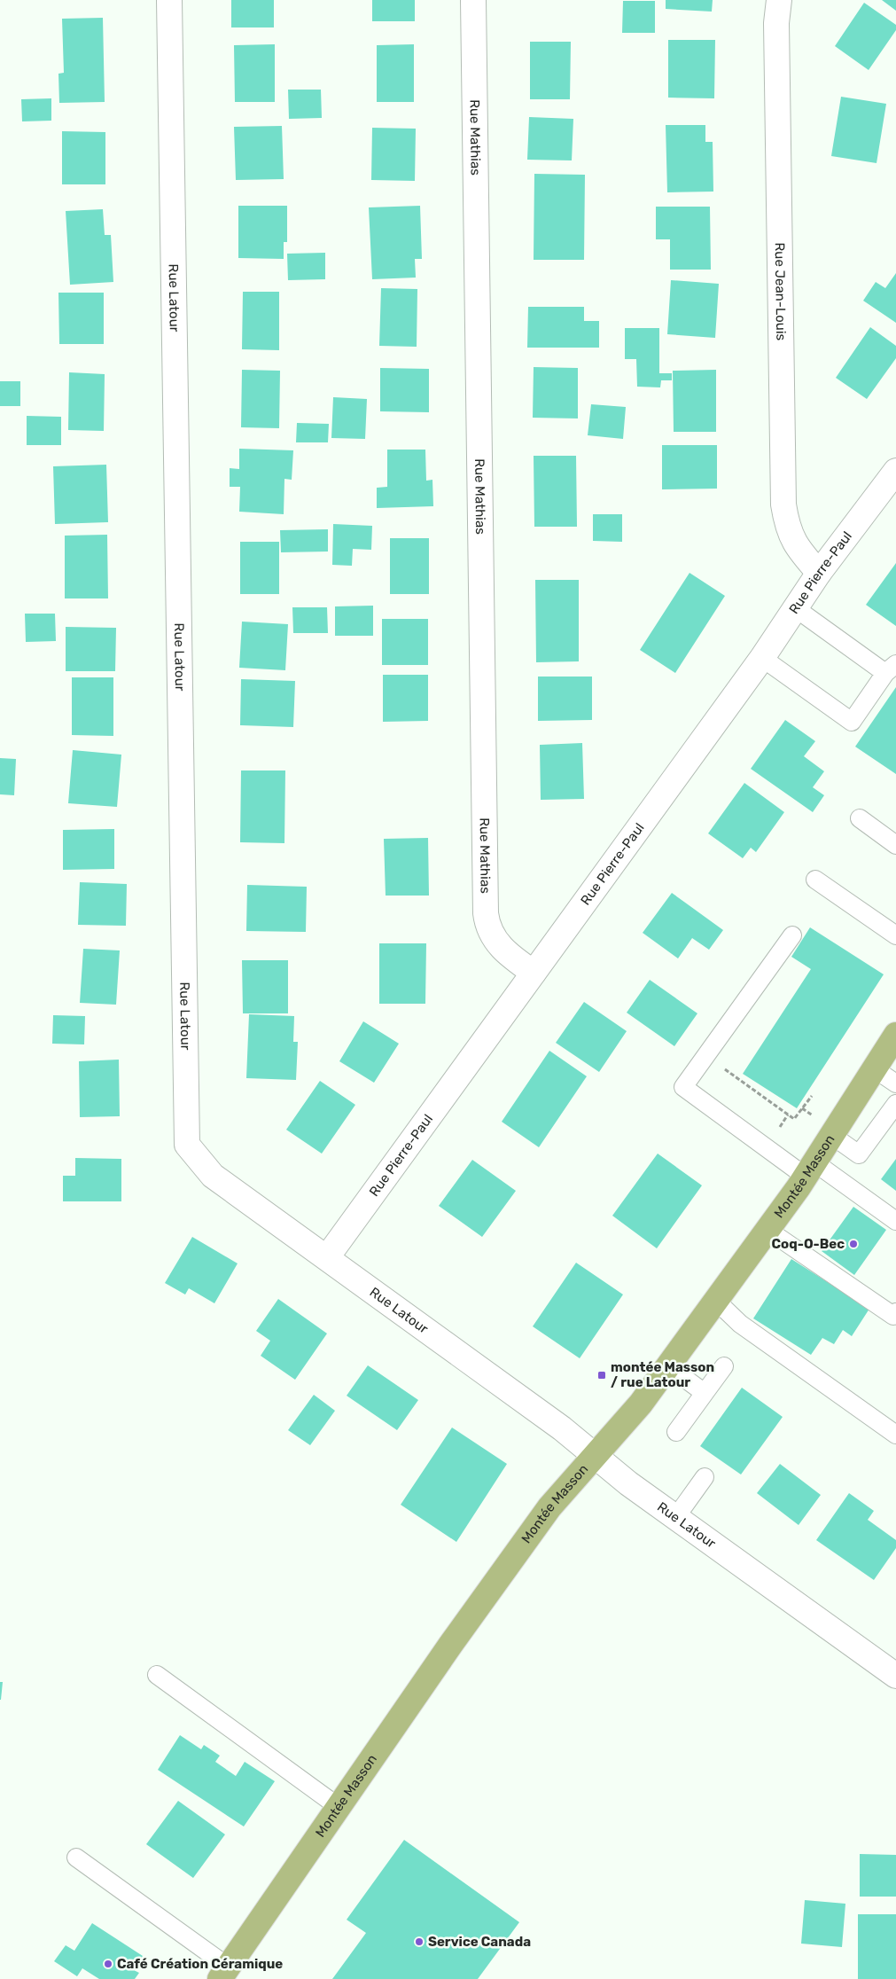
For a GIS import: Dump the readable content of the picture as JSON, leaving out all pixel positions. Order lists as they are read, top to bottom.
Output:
{
  "streets": {
    "main road": ["Montée Masson"],
    "street": [
      "Rue Mathias",
      "Rue Jean-Louis",
      "Rue Latour",
      "Rue Pierre-Paul"
    ]
  },
  "crossings": [
    ["Rue Mathias", "Rue Pierre-Paul"],
    ["Rue Jean-Louis", "Rue Pierre-Paul"],
    ["Rue Latour", "Rue Pierre-Paul"],
    ["Rue Latour", "Montée Masson"]
  ],
  "places": {
    "other": ["Coq-O-Bec", "Service Canada", "Café Création Céramique"],
    "transit": ["montée Masson / rue Latour"]
  }
}
